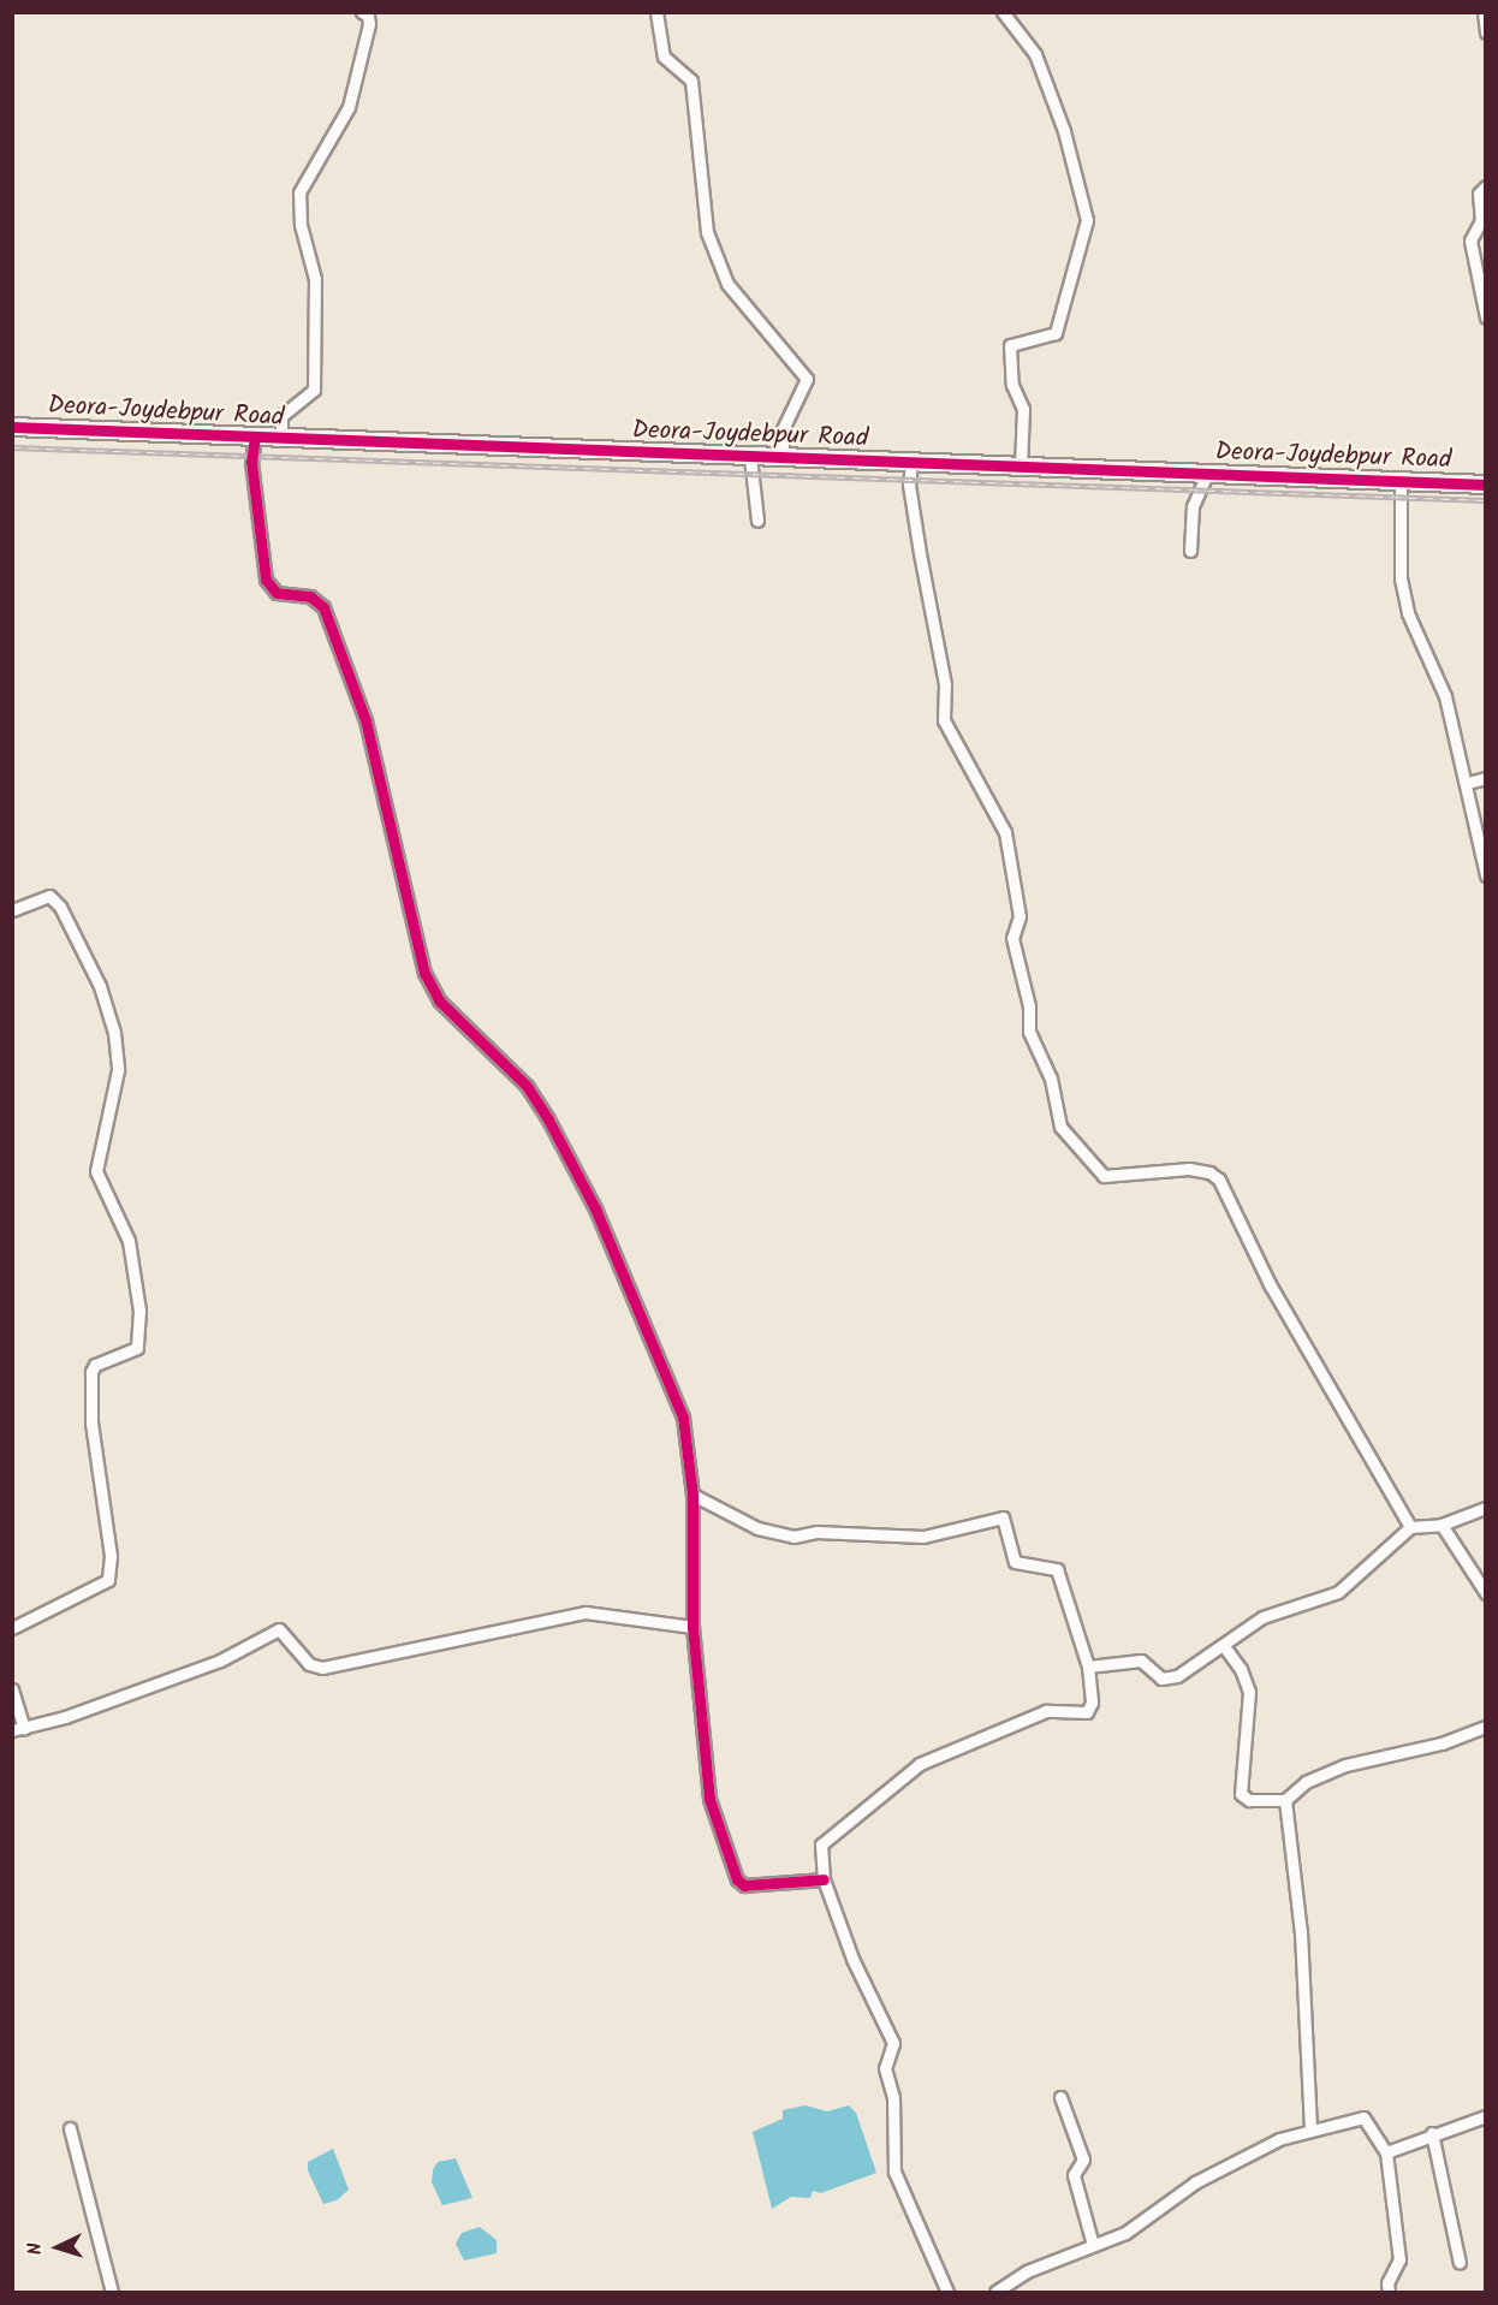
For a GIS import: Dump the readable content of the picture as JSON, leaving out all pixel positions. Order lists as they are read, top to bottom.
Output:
{
  "streets": {
    "street": ["Deora-Joydebpur Road"]
  },
  "north": "left"
}
